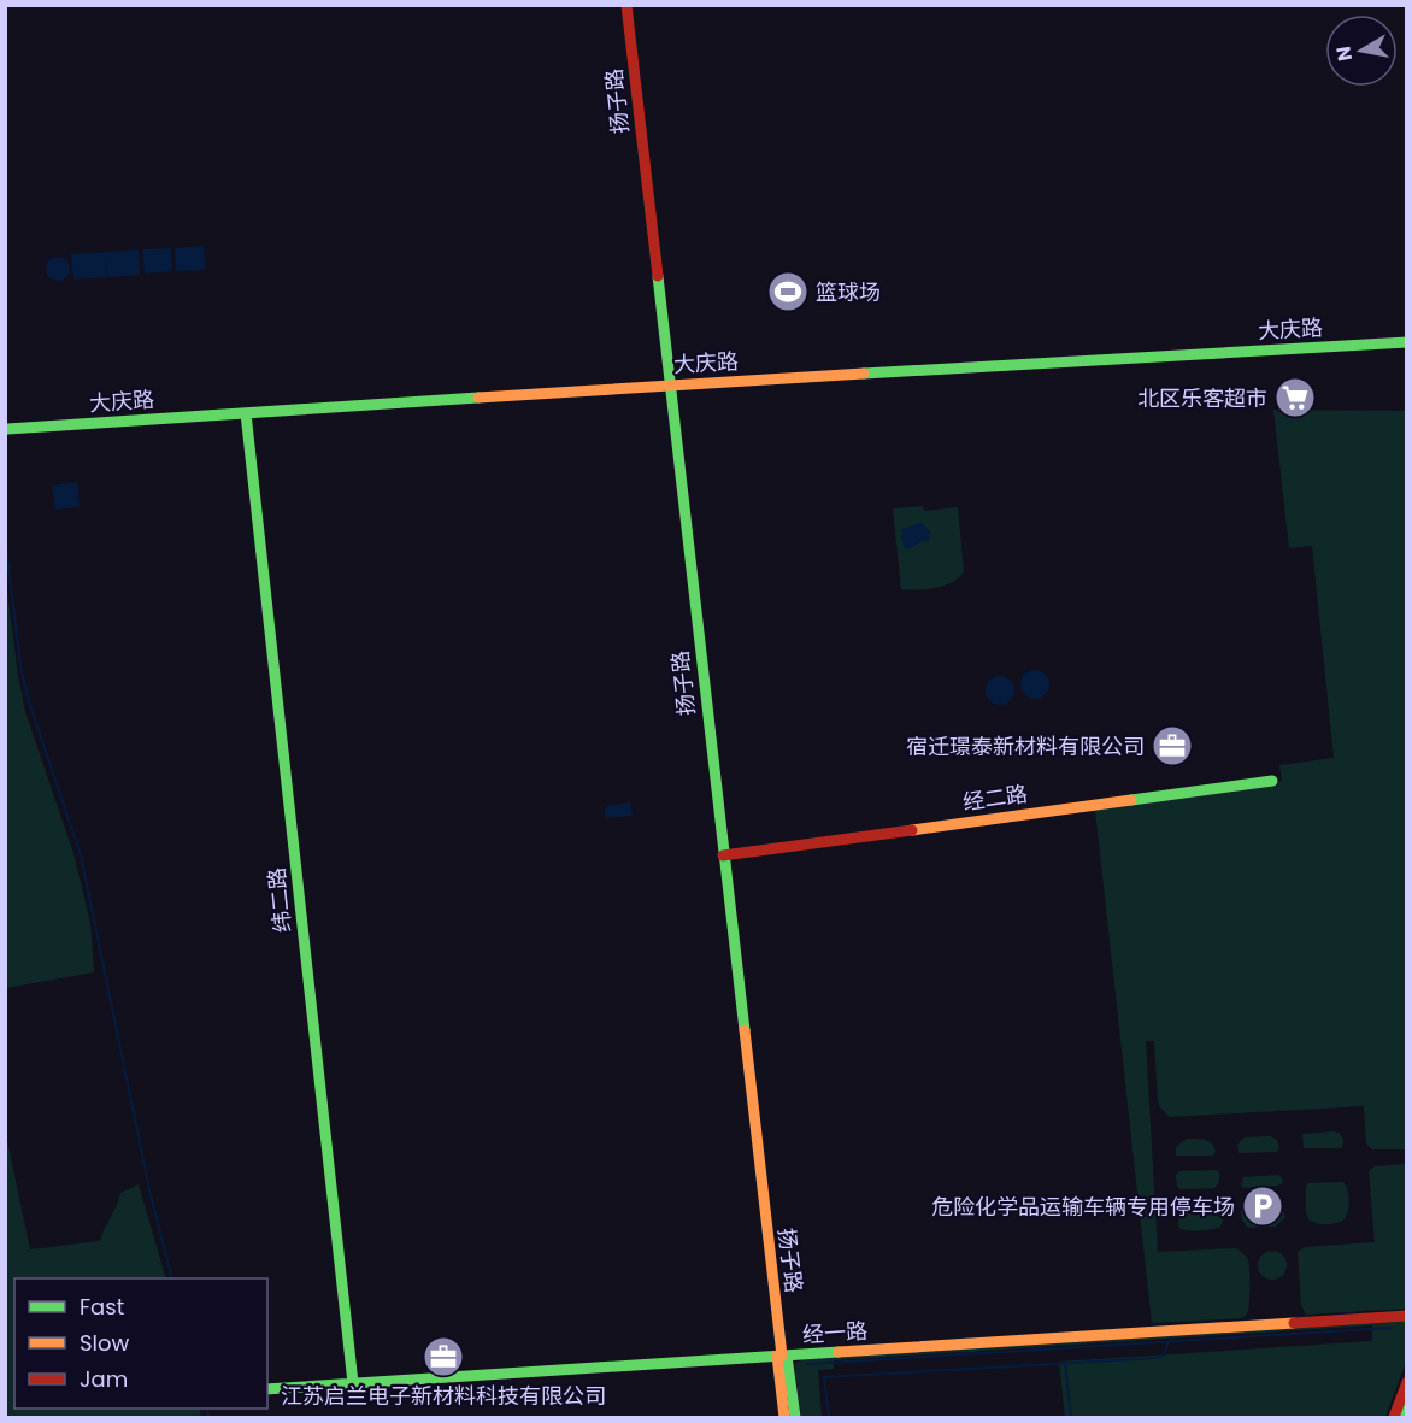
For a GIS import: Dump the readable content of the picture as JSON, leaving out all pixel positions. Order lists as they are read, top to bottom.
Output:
{
  "streets": {
    "street": [
      "扬子路",
      "大庆路",
      "经二路",
      "纬二路",
      "经一路"
    ]
  },
  "crossings": [
    ["扬子路", "大庆路"],
    ["扬子路", "经二路"],
    ["扬子路", "经一路"],
    ["大庆路", "纬二路"],
    ["纬二路", "经一路"]
  ],
  "places": {
    "sports": ["篮球场"],
    "supermarket": ["北区乐客超市"],
    "office": ["宿迁璟泰新材料有限公司", "江苏启兰电子新材料科技有限公司"],
    "parking": ["危险化学品运输车辆专用停车场"]
  },
  "legend": ["Fast", "Slow", "Jam"],
  "north": "left"
}
